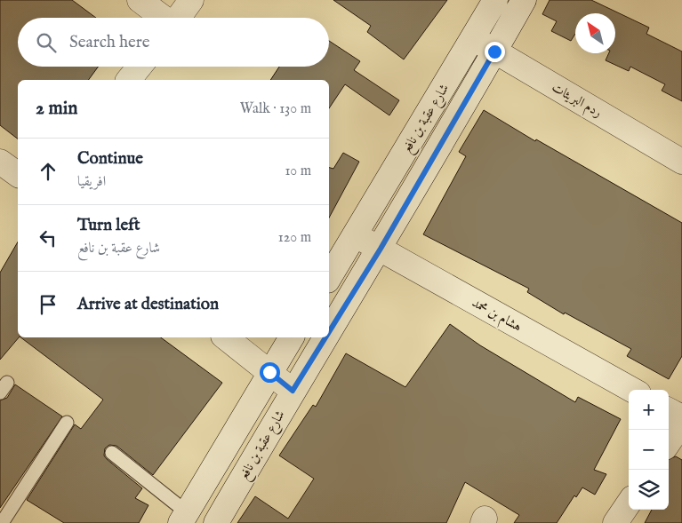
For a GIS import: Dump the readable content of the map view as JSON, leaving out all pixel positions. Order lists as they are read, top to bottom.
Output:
{
  "streets": {
    "street": ["ردم البريثات", "شارع عقبة بن نافع", "هشام بن محمد"]
  },
  "crossings": [
    ["ردم البريثات", "شارع عقبة بن نافع"],
    ["شارع عقبة بن نافع", "هشام بن محمد"]
  ],
  "north": "top left",
  "page": {
    "search": "Search here",
    "heading": ["2 min", "Walk · 130 m"],
    "list": [
      ["Continue", "افريقيا", "10 m"],
      ["Turn left", "شارع عقبة بن نافع", "120 m"],
      "Arrive at destination"
    ],
    "map_buttons": ["+", "−"]
  }
}
